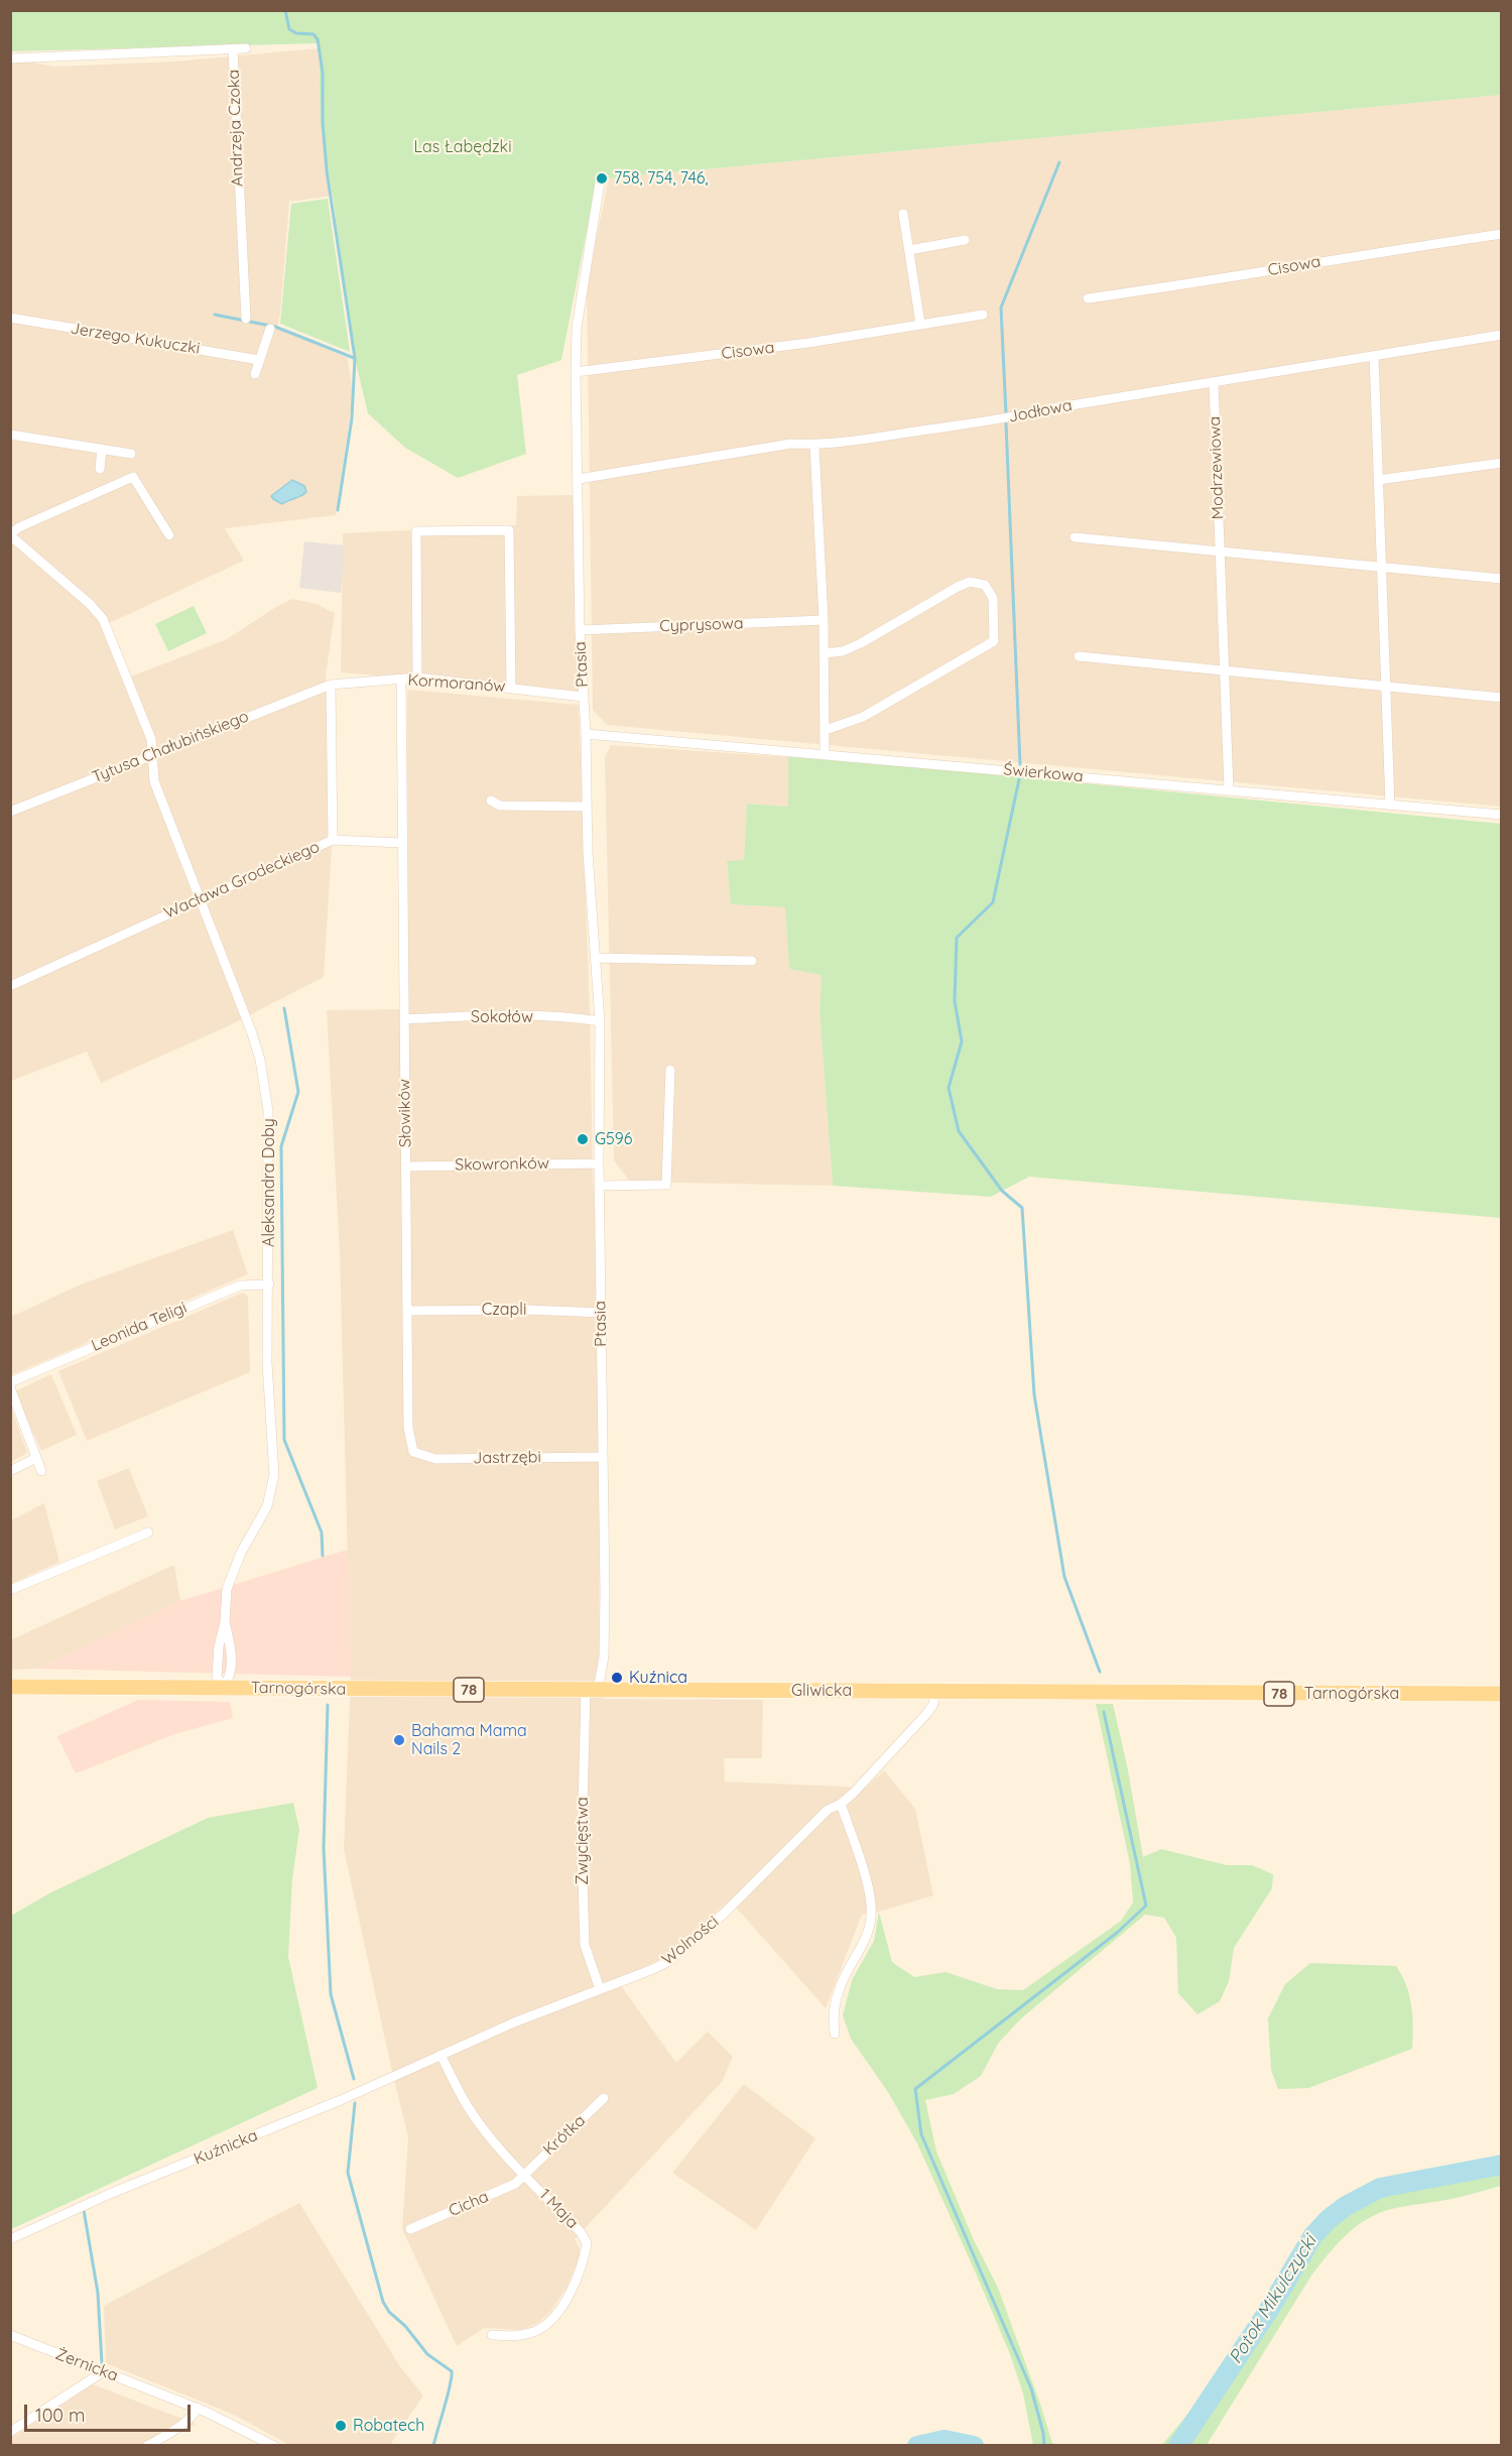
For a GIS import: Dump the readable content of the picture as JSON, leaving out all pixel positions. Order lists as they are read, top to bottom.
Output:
{
  "streets": {
    "main road": ["Tarnogórska", "78", "Gliwicka"],
    "street": [
      "Andrzeja Czoka",
      "Cisowa",
      "Jerzego Kukuczki",
      "Jodłowa",
      "Modrzewiowa",
      "Cyprysowa",
      "Ptasia",
      "Kormoranów",
      "Tytusa Chałubińskiego",
      "Świerkowa",
      "Wacława Grodeckiego",
      "Sokołów",
      "Słowików",
      "Skowronków",
      "Aleksandra Doby",
      "Czapli",
      "Leonida Teligi",
      "Jastrzębi",
      "Zwycięstwa",
      "Wolności",
      "Krótka",
      "Kuźnicka",
      "Cicha",
      "1 Maja",
      "Żernicka"
    ]
  },
  "crossings": [
    ["Cisowa", "Ptasia"],
    ["Jodłowa", "Modrzewiowa"],
    ["Jodłowa", "Ptasia"],
    ["Modrzewiowa", "Świerkowa"],
    ["Cyprysowa", "Ptasia"],
    ["Ptasia", "Kormoranów"],
    ["Ptasia", "Świerkowa"],
    ["Ptasia", "Sokołów"],
    ["Ptasia", "Skowronków"],
    ["Ptasia", "Czapli"],
    ["Ptasia", "Jastrzębi"],
    ["Ptasia", "Tarnogórska"],
    ["Ptasia", "Gliwicka"],
    ["Ptasia", "Zwycięstwa"],
    ["Kormoranów", "Tytusa Chałubińskiego"],
    ["Kormoranów", "Wacława Grodeckiego"],
    ["Kormoranów", "Słowików"],
    ["Tytusa Chałubińskiego", "Wacława Grodeckiego"],
    ["Tytusa Chałubińskiego", "Aleksandra Doby"],
    ["Wacława Grodeckiego", "Aleksandra Doby"],
    ["Sokołów", "Słowików"],
    ["Słowików", "Skowronków"],
    ["Słowików", "Czapli"],
    ["Słowików", "Jastrzębi"],
    ["Aleksandra Doby", "Leonida Teligi"],
    ["Aleksandra Doby", "Tarnogórska"],
    ["Tarnogórska", "Gliwicka"],
    ["Tarnogórska", "Zwycięstwa"],
    ["Gliwicka", "Zwycięstwa"],
    ["Gliwicka", "Wolności"],
    ["Zwycięstwa", "Wolności"],
    ["Wolności", "Kuźnicka"],
    ["Wolności", "1 Maja"],
    ["Krótka", "Cicha"],
    ["Krótka", "1 Maja"],
    ["Kuźnicka", "1 Maja"],
    ["Cicha", "1 Maja"]
  ],
  "water": ["Potok Mikulczycki"],
  "parks": ["Las Łabędzki"],
  "places": [
    "758, 754, 746,",
    "G596",
    "Kuźnica",
    "Bahama Mama Nails 2",
    "Robatech"
  ],
  "scale_bar": "100 m"
}
